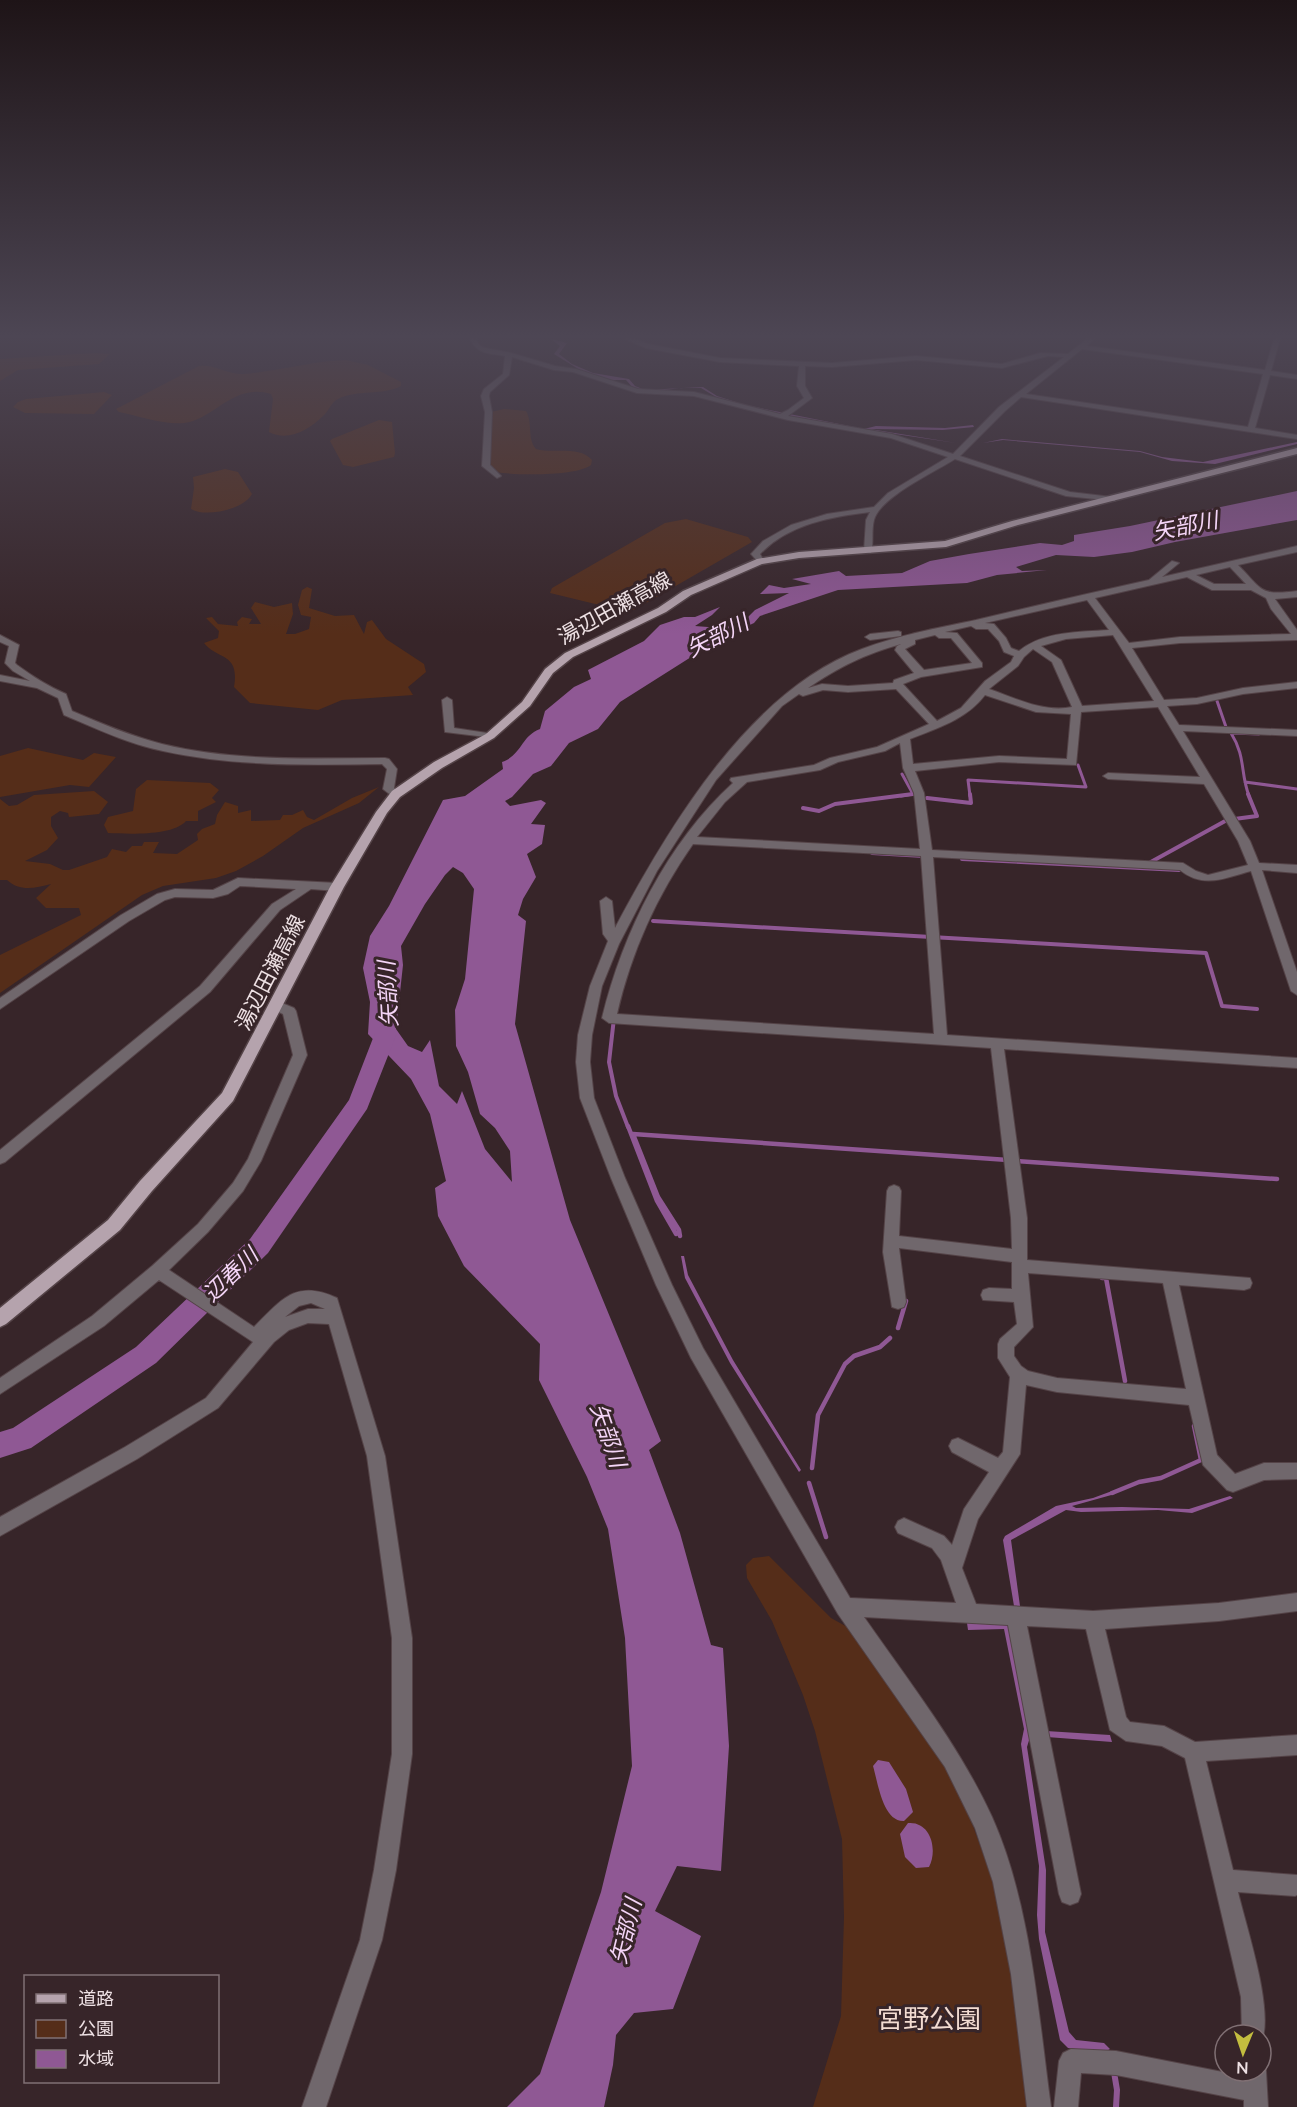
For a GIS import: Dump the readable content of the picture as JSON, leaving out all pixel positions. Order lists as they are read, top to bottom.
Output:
{
  "streets": {
    "main road": ["湯辺田瀬高線"]
  },
  "water": ["矢部川", "辺春川"],
  "parks": ["宮野公園"],
  "legend": ["道路", "公園", "水域"],
  "north": "bottom"
}
